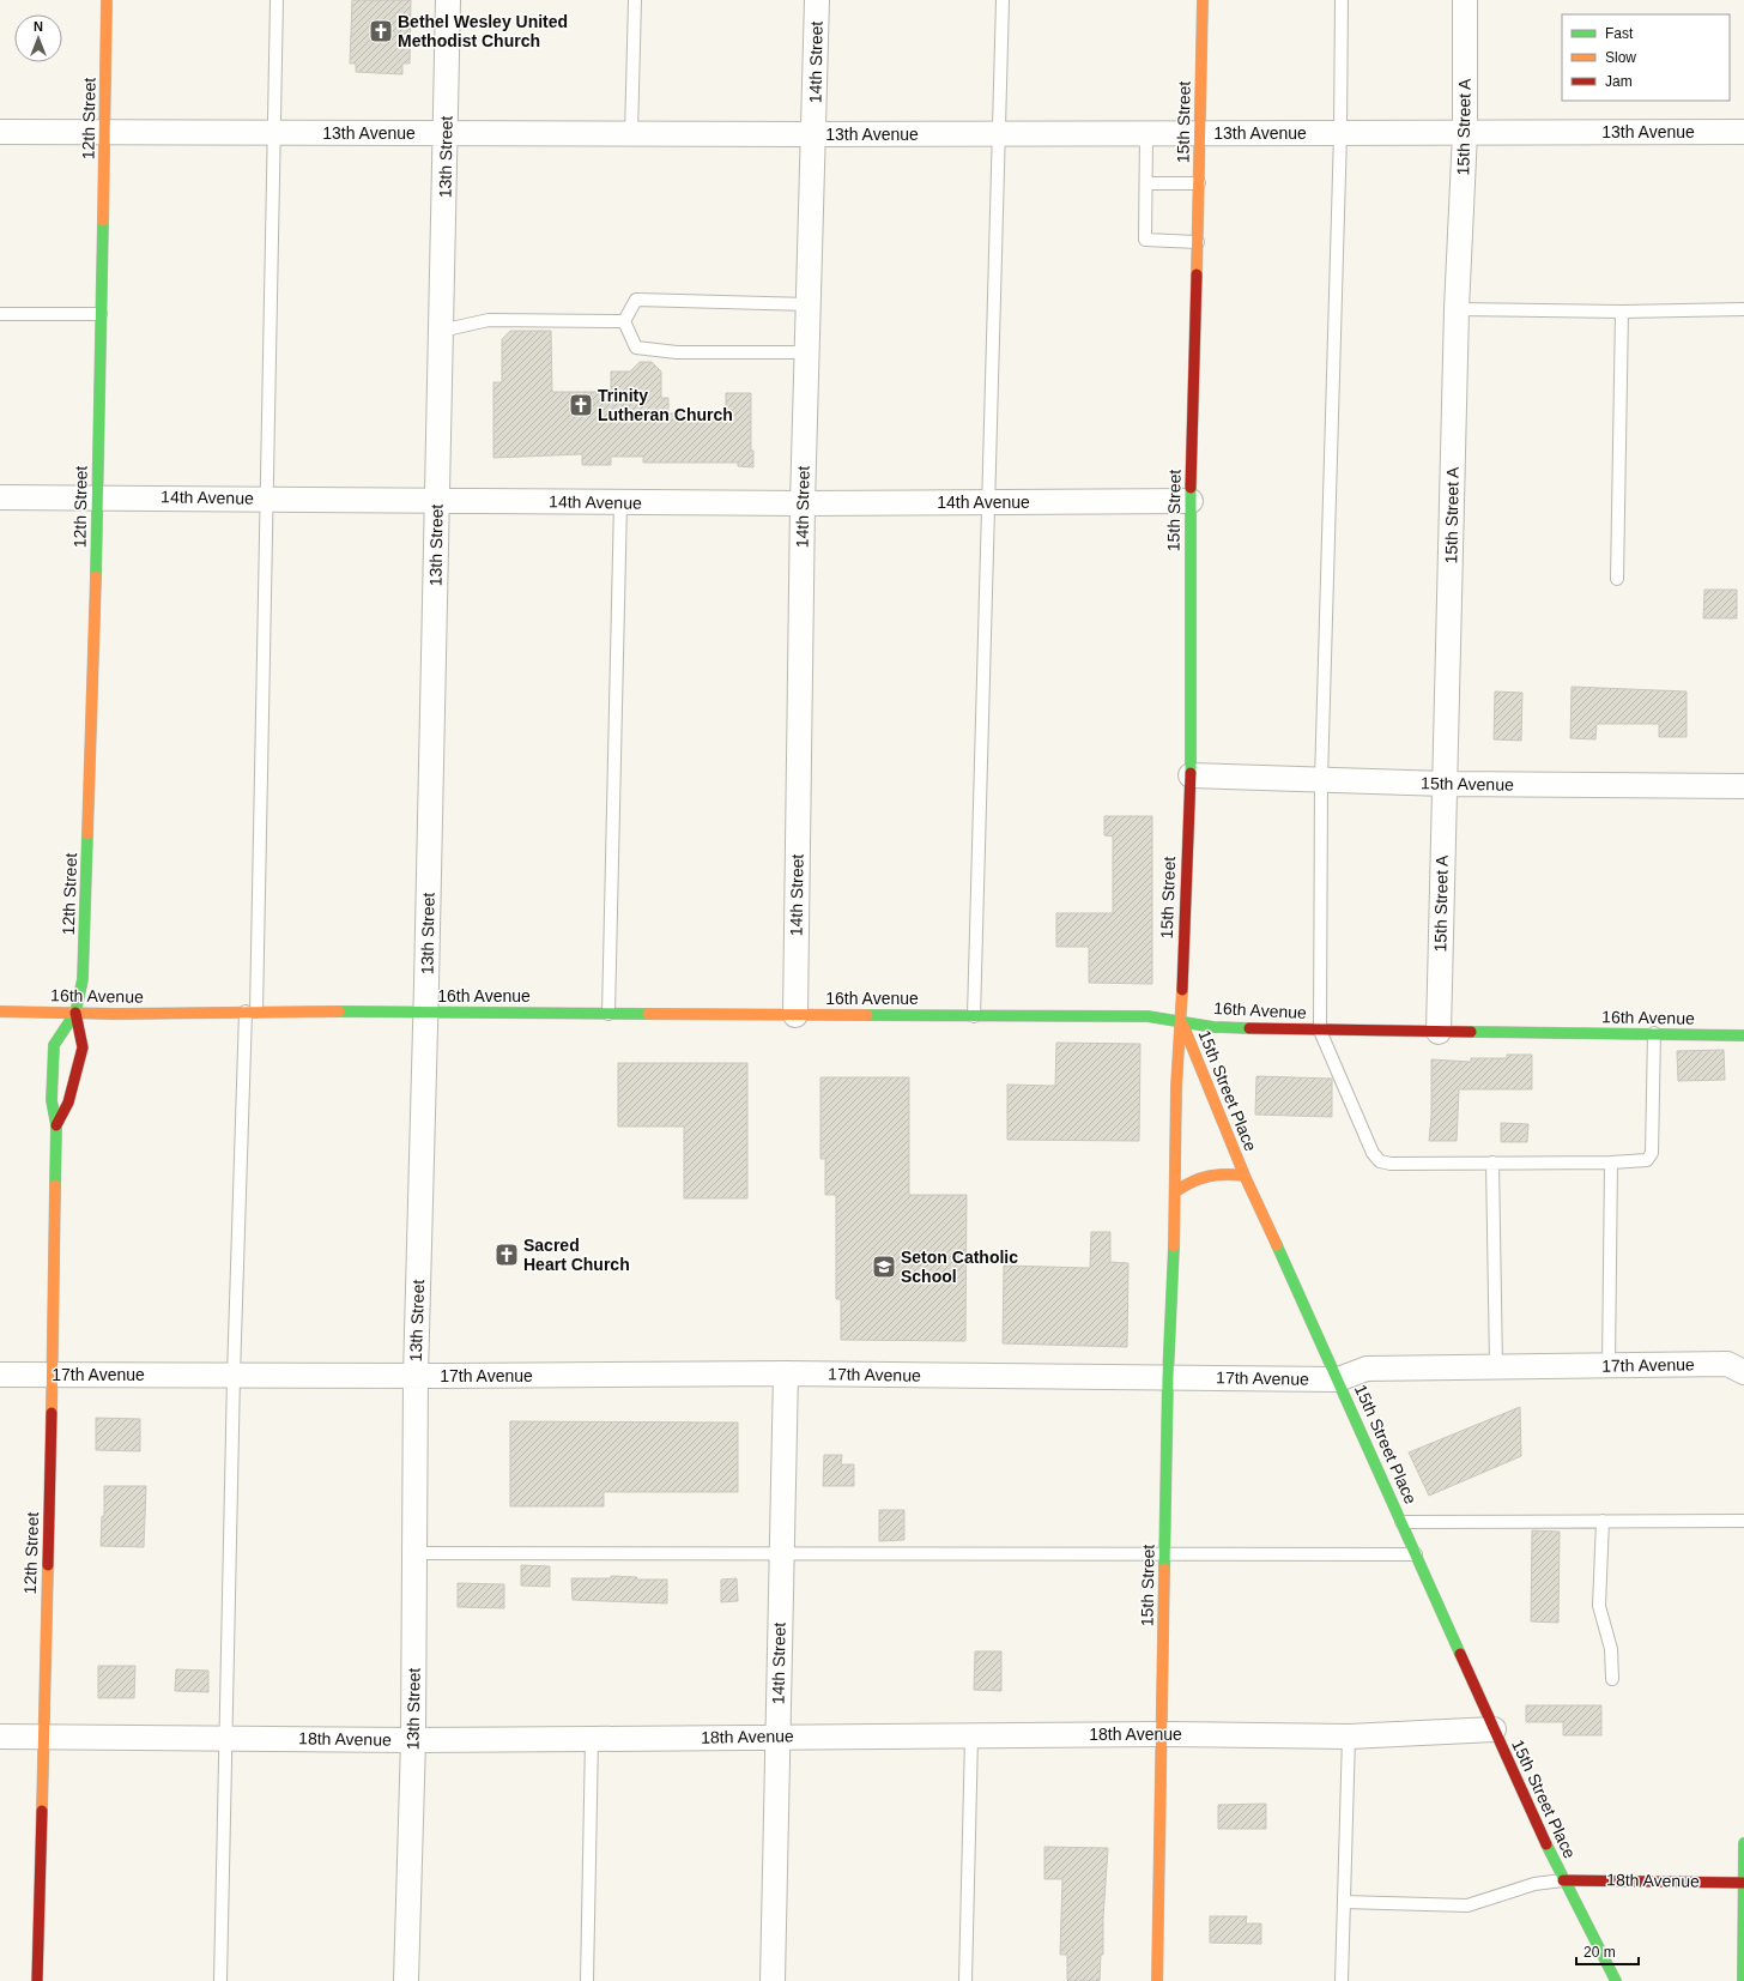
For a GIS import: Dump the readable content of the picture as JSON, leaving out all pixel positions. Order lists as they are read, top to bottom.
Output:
{
  "streets": {
    "street": [
      "14th Street",
      "12th Street",
      "15th Street",
      "15th Street A",
      "13th Avenue",
      "13th Street",
      "14th Avenue",
      "15th Avenue",
      "16th Avenue",
      "15th Street Place",
      "17th Avenue",
      "18th Avenue"
    ]
  },
  "crossings": [
    ["14th Street", "13th Avenue"],
    ["14th Street", "14th Avenue"],
    ["14th Street", "16th Avenue"],
    ["14th Street", "17th Avenue"],
    ["14th Street", "18th Avenue"],
    ["12th Street", "13th Avenue"],
    ["12th Street", "14th Avenue"],
    ["12th Street", "16th Avenue"],
    ["12th Street", "17th Avenue"],
    ["12th Street", "18th Avenue"],
    ["15th Street", "13th Avenue"],
    ["15th Street", "14th Avenue"],
    ["15th Street", "15th Avenue"],
    ["15th Street", "16th Avenue"],
    ["15th Street", "15th Street Place"],
    ["15th Street", "17th Avenue"],
    ["15th Street", "18th Avenue"],
    ["15th Street A", "13th Avenue"],
    ["15th Street A", "15th Avenue"],
    ["15th Street A", "16th Avenue"],
    ["13th Avenue", "13th Street"],
    ["13th Street", "14th Avenue"],
    ["13th Street", "16th Avenue"],
    ["13th Street", "17th Avenue"],
    ["13th Street", "18th Avenue"],
    ["16th Avenue", "15th Street Place"],
    ["15th Street Place", "17th Avenue"],
    ["15th Street Place", "18th Avenue"]
  ],
  "places": {
    "church": ["Bethel Wesley United Methodist Church", "Trinity Lutheran Church", "Sacred Heart Church"],
    "school or university": ["Seton Catholic School"]
  },
  "legend": ["Fast", "Slow", "Jam"],
  "scale_bar": "20 m",
  "north": "top"
}
